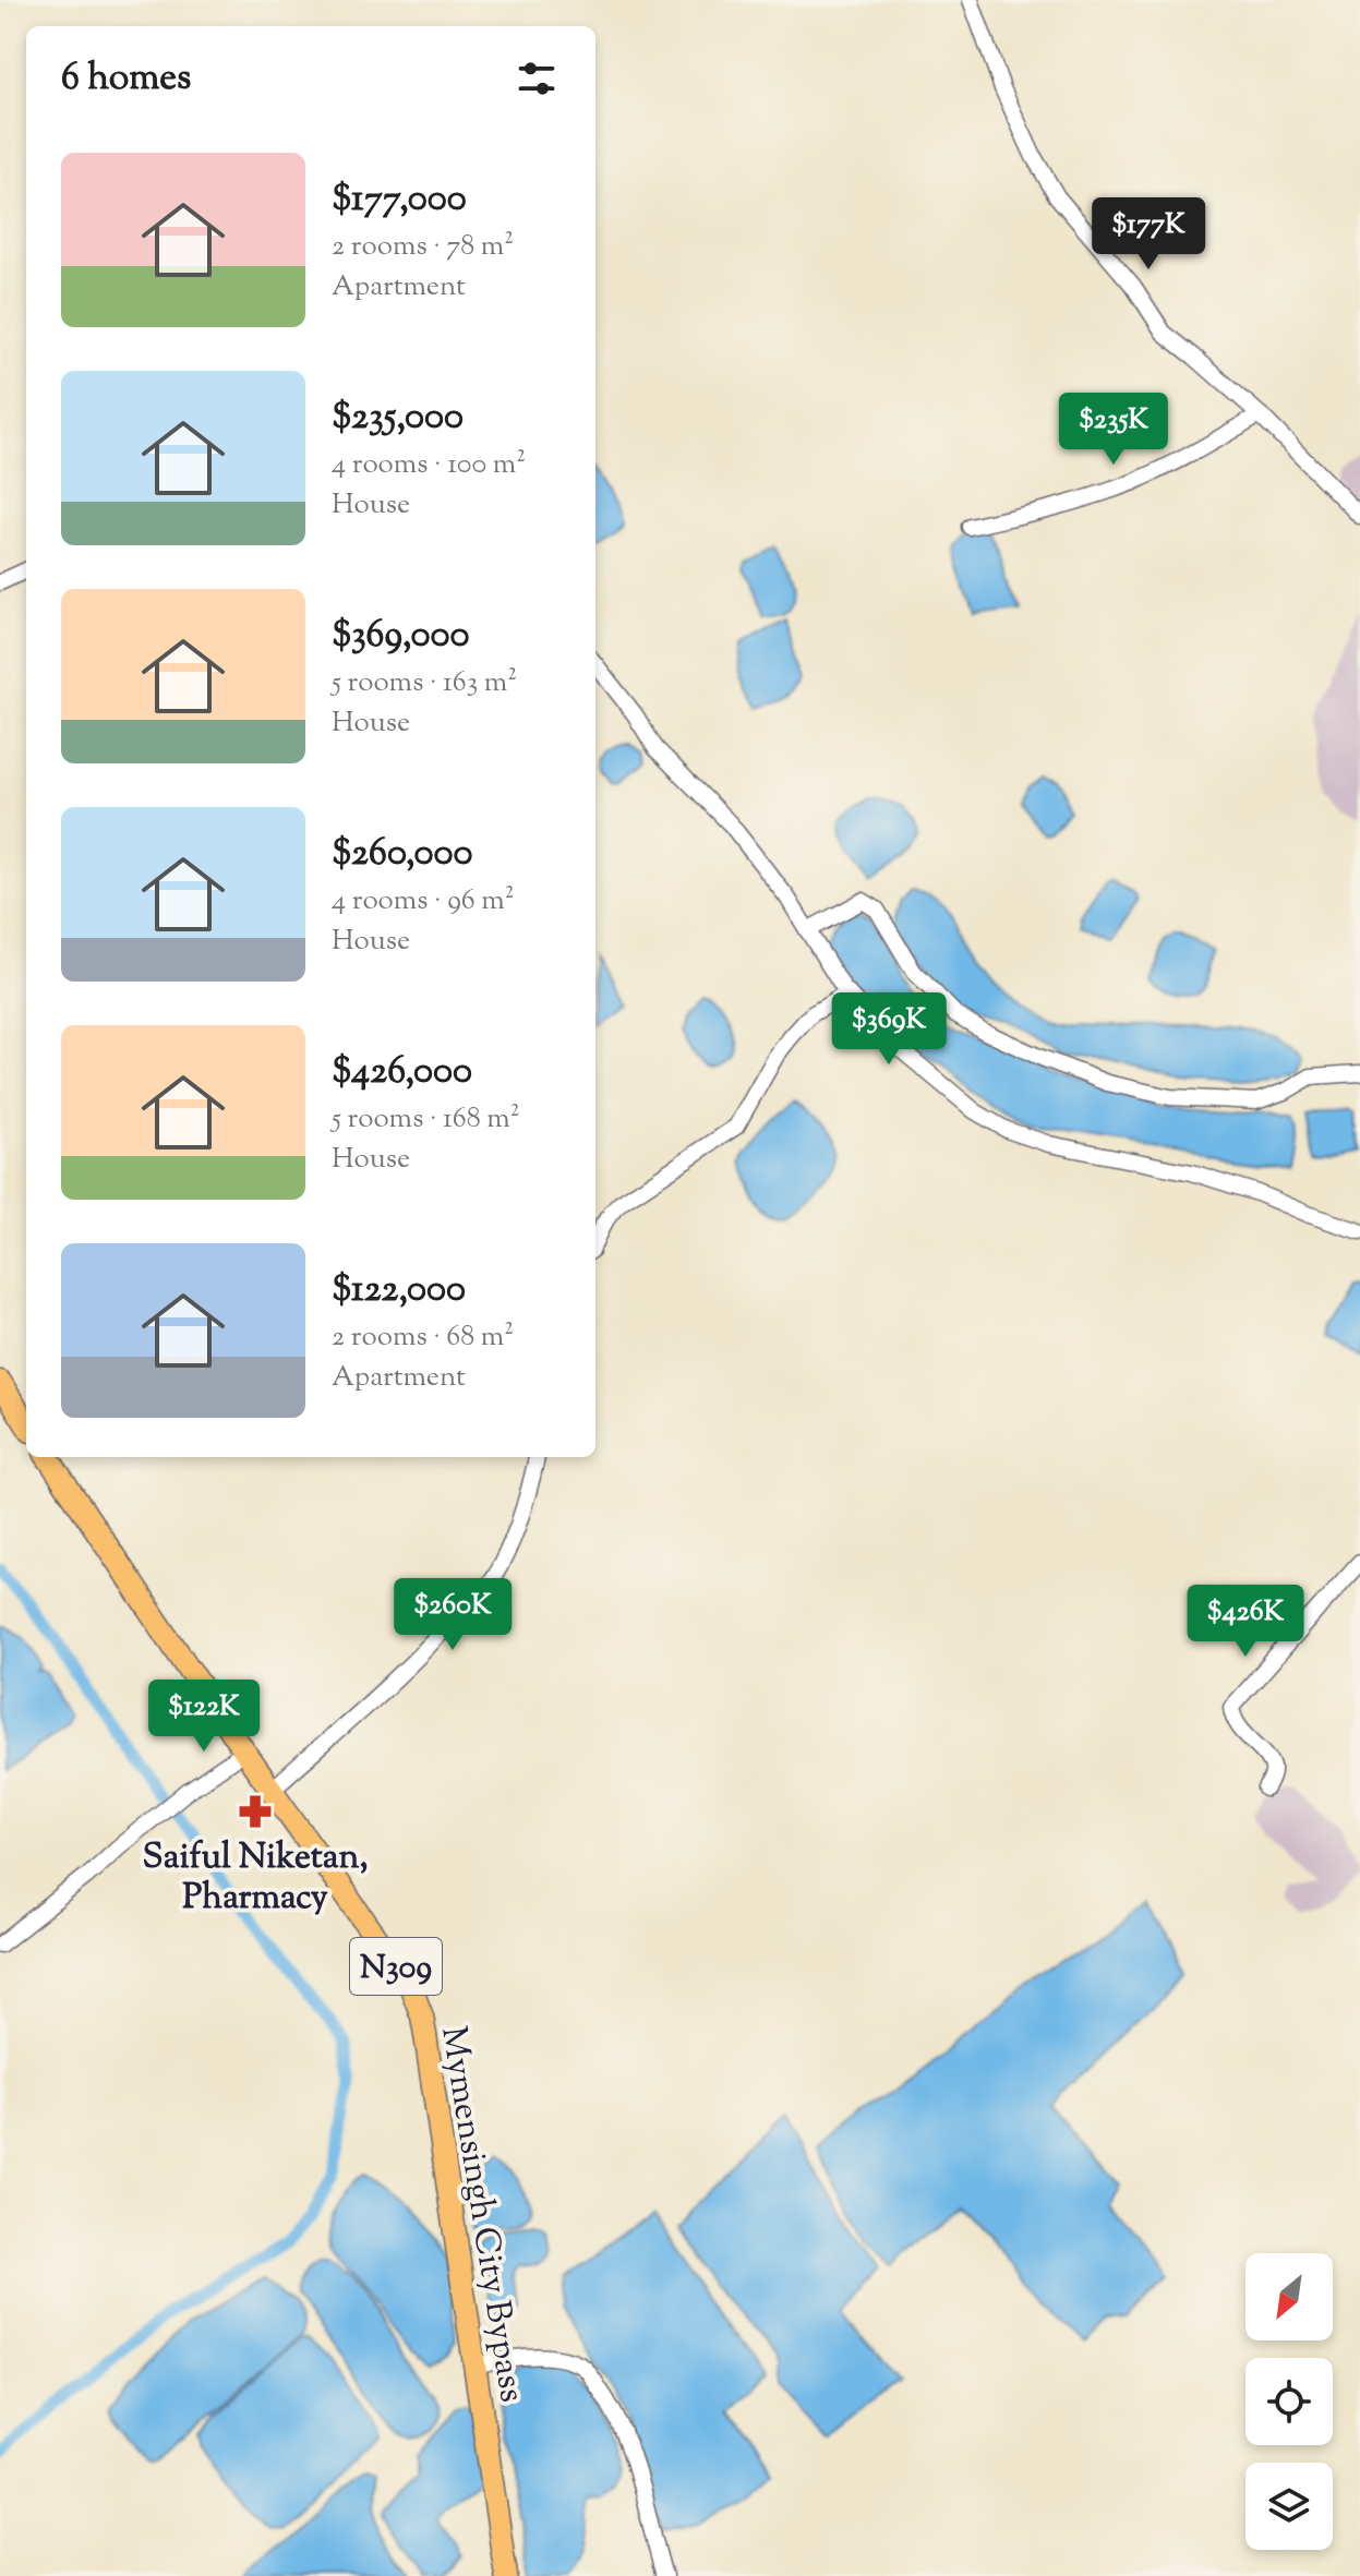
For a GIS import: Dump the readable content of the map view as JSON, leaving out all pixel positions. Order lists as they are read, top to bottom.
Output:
{
  "streets": {
    "highway": ["N309", "Mymensingh City Bypass"]
  },
  "places": {
    "pharmacy": ["Saiful Niketan, Pharmacy"]
  },
  "north": "bottom left",
  "page": {
    "heading": "6 homes",
    "list": [
      {
        "name": "$177,000",
        "note": "2 rooms · 78 m² · Apartment"
      },
      {
        "name": "$235,000",
        "note": "4 rooms · 100 m² · House"
      },
      {
        "name": "$369,000",
        "note": "5 rooms · 163 m² · House"
      },
      {
        "name": "$260,000",
        "note": "4 rooms · 96 m² · House"
      },
      {
        "name": "$426,000",
        "note": "5 rooms · 168 m² · House"
      },
      {
        "name": "$122,000",
        "note": "2 rooms · 68 m² · Apartment"
      }
    ],
    "price": [
      "$177K",
      "$235K",
      "$369K",
      "$260K",
      "$426K",
      "$122K"
    ]
  }
}
